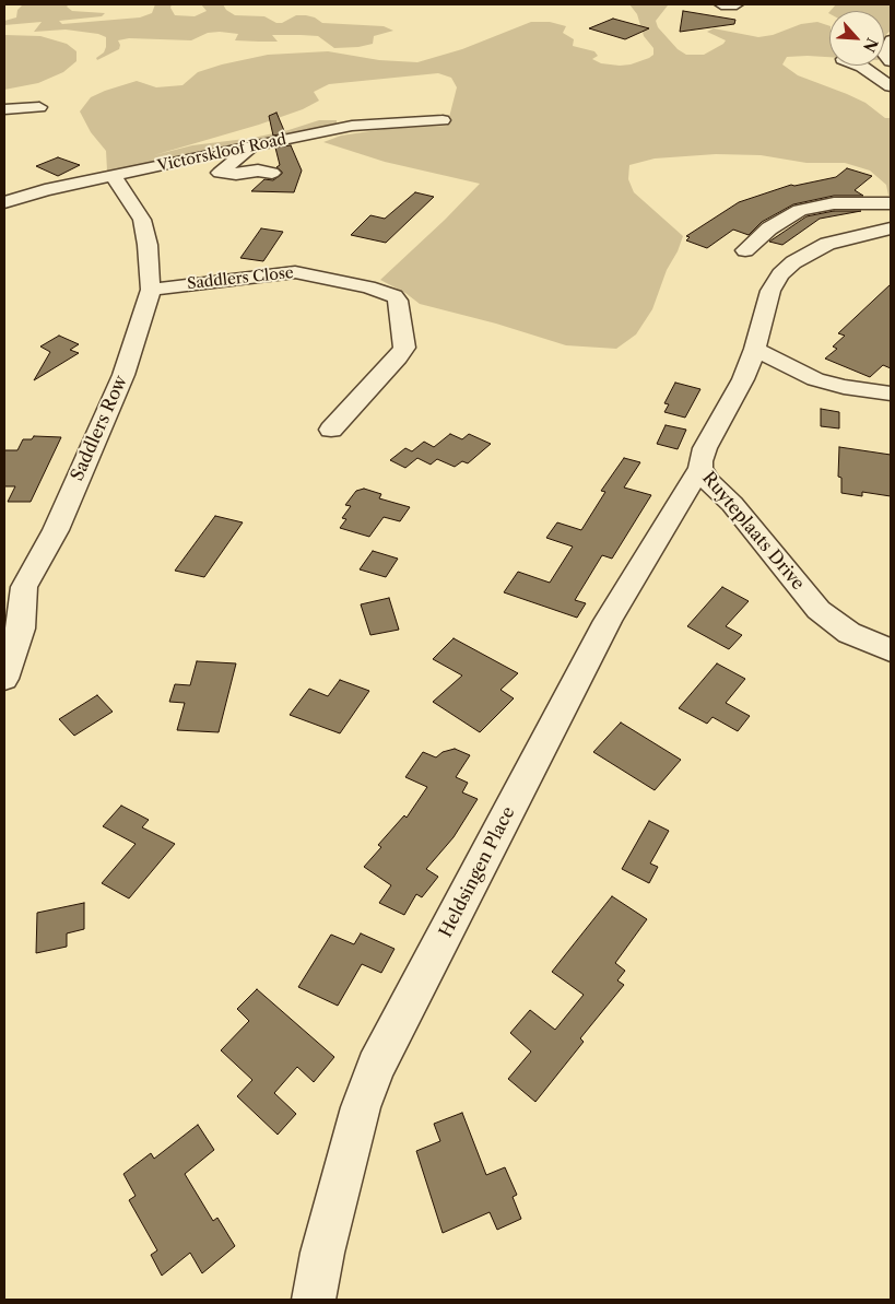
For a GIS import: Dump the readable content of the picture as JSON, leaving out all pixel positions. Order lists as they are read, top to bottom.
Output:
{
  "streets": {
    "street": [
      "Victorskloof Road",
      "Saddlers Close",
      "Saddlers Row",
      "Ruyteplaats Drive",
      "Heldsingen Place"
    ]
  },
  "crossings": [
    ["Victorskloof Road", "Saddlers Row"],
    ["Saddlers Close", "Saddlers Row"],
    ["Ruyteplaats Drive", "Heldsingen Place"]
  ],
  "north": "bottom right"
}
